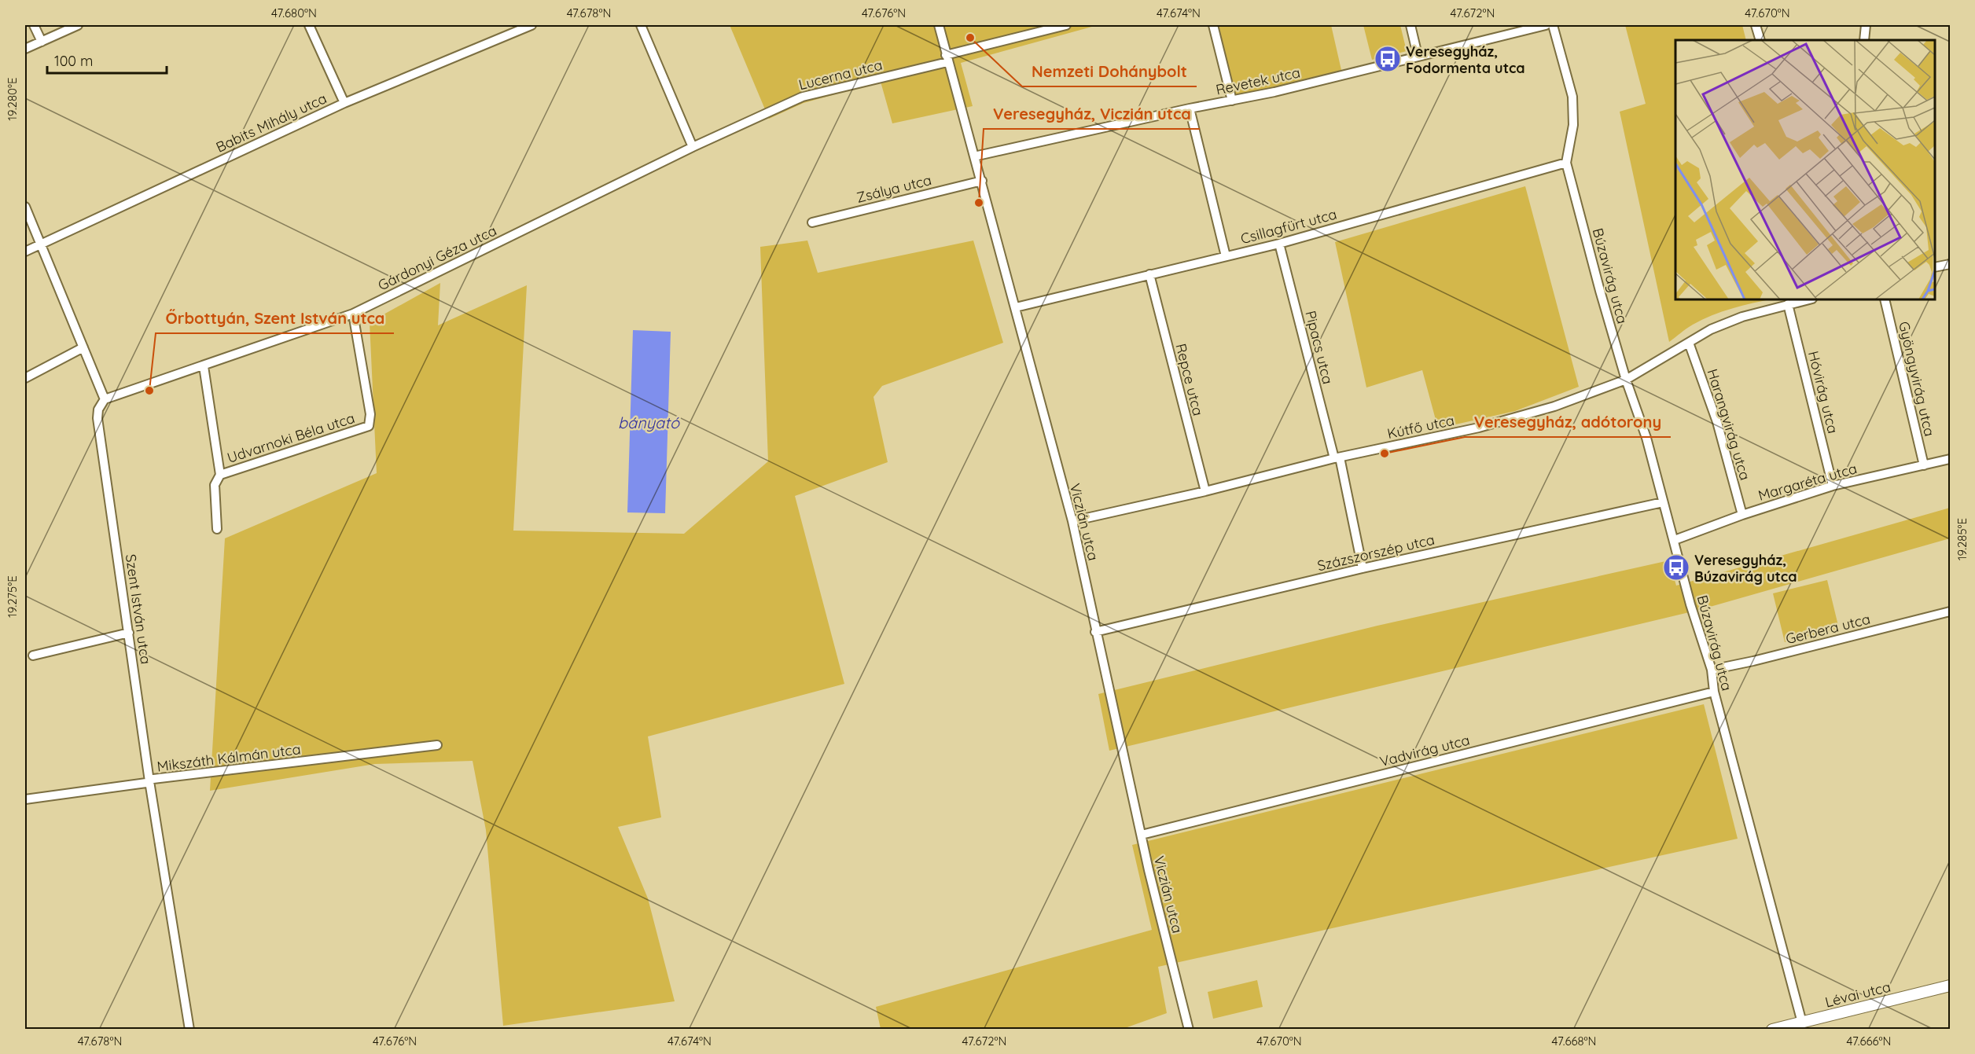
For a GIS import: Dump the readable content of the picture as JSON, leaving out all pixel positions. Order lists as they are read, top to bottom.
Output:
{
  "streets": {
    "street": [
      "Lucerna utca",
      "Revetek utca",
      "Babits Mihály utca",
      "Zsálya utca",
      "Csillagfürt utca",
      "Gárdonyi Géza utca",
      "Búzavirág utca",
      "Pipacs utca",
      "Gyöngyvirág utca",
      "Repce utca",
      "Hóvirág utca",
      "Harangvirág utca",
      "Kútfő utca",
      "Udvarnoki Béla utca",
      "Margaréta utca",
      "Viczián utca",
      "Százszorszép utca",
      "Szent István utca",
      "Gerbera utca",
      "Vadvirág utca",
      "Mikszáth Kálmán utca",
      "Lévai utca"
    ]
  },
  "crossings": [
    ["Lucerna utca", "Gárdonyi Géza utca"],
    ["Lucerna utca", "Viczián utca"],
    ["Revetek utca", "Viczián utca"],
    ["Zsálya utca", "Viczián utca"],
    ["Csillagfürt utca", "Búzavirág utca"],
    ["Csillagfürt utca", "Pipacs utca"],
    ["Csillagfürt utca", "Repce utca"],
    ["Csillagfürt utca", "Viczián utca"],
    ["Gárdonyi Géza utca", "Udvarnoki Béla utca"],
    ["Gárdonyi Géza utca", "Szent István utca"],
    ["Búzavirág utca", "Kútfő utca"],
    ["Búzavirág utca", "Margaréta utca"],
    ["Búzavirág utca", "Százszorszép utca"],
    ["Búzavirág utca", "Gerbera utca"],
    ["Búzavirág utca", "Vadvirág utca"],
    ["Búzavirág utca", "Lévai utca"],
    ["Pipacs utca", "Kútfő utca"],
    ["Pipacs utca", "Százszorszép utca"],
    ["Gyöngyvirág utca", "Margaréta utca"],
    ["Repce utca", "Kútfő utca"],
    ["Hóvirág utca", "Kútfő utca"],
    ["Hóvirág utca", "Margaréta utca"],
    ["Harangvirág utca", "Kútfő utca"],
    ["Harangvirág utca", "Margaréta utca"],
    ["Kútfő utca", "Viczián utca"],
    ["Viczián utca", "Százszorszép utca"],
    ["Viczián utca", "Vadvirág utca"],
    ["Szent István utca", "Mikszáth Kálmán utca"]
  ],
  "water": ["bányató"],
  "places": {
    "other": [
      "Nemzeti Dohánybolt",
      "Veresegyház, Viczián utca",
      "Őrbottyán, Szent István utca",
      "Veresegyház, adótorony"
    ],
    "bus stop": ["Veresegyház, Fodormenta utca", "Veresegyház, Búzavirág utca"]
  },
  "scale_bar": "100 m",
  "coordinates": [
    "47.680°N",
    "47.678°N",
    "47.676°N",
    "47.674°N",
    "47.672°N",
    "47.670°N",
    "19.280°E",
    "19.285°E",
    "19.275°E",
    "47.668°N",
    "47.666°N"
  ]
}
